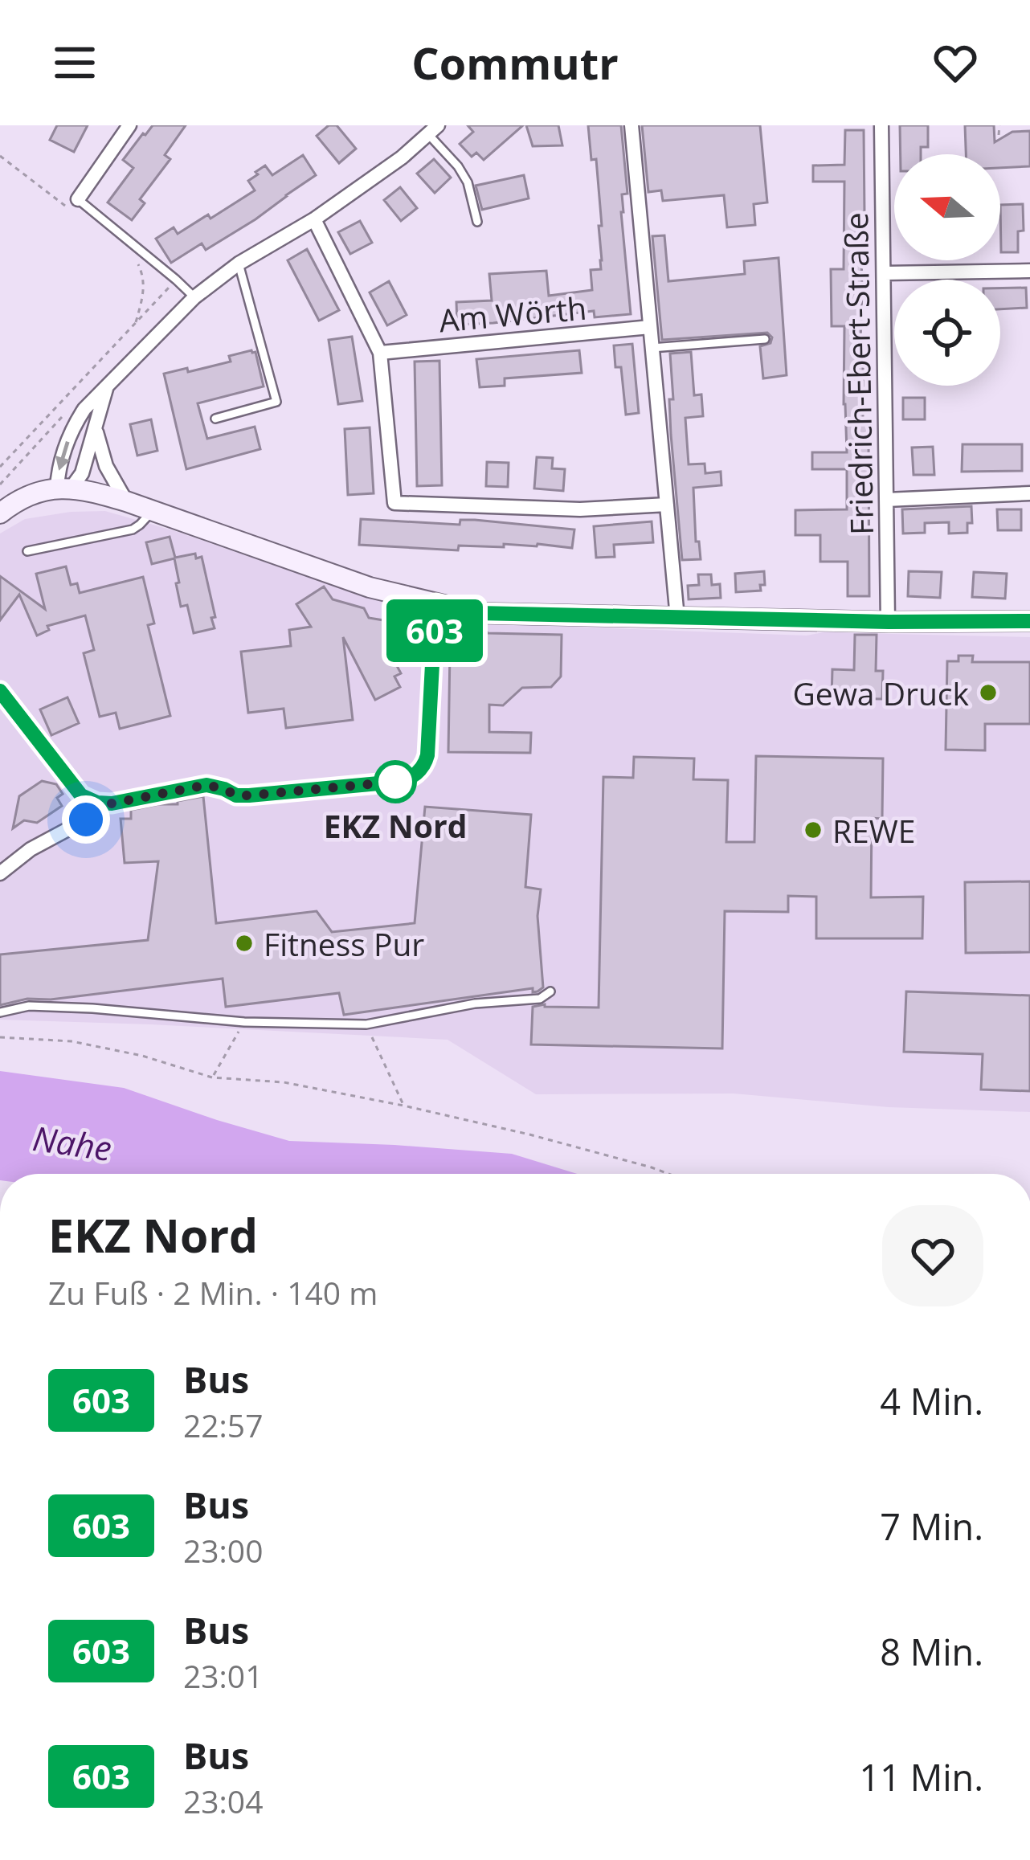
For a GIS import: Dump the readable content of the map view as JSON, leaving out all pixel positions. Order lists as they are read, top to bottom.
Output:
{
  "streets": {
    "street": ["Am Wörth", "Friedrich-Ebert-Straße"]
  },
  "water": ["Nahe"],
  "places": [
    "Gewa Druck",
    "EKZ Nord",
    "REWE",
    "Fitness Pur"
  ],
  "lines": ["bus line 603"],
  "north": "left",
  "page": {
    "header": "Commutr",
    "on_map": "603",
    "heading": ["EKZ Nord", "Zu Fuß · 2 Min. · 140 m"],
    "list": [
      {
        "mark": "603",
        "name": "Bus",
        "note": "22:57",
        "value": "4 Min."
      },
      {
        "mark": "603",
        "name": "Bus",
        "note": "23:00",
        "value": "7 Min."
      },
      {
        "mark": "603",
        "name": "Bus",
        "note": "23:01",
        "value": "8 Min."
      },
      {
        "mark": "603",
        "name": "Bus",
        "note": "23:04",
        "value": "11 Min."
      }
    ]
  }
}
